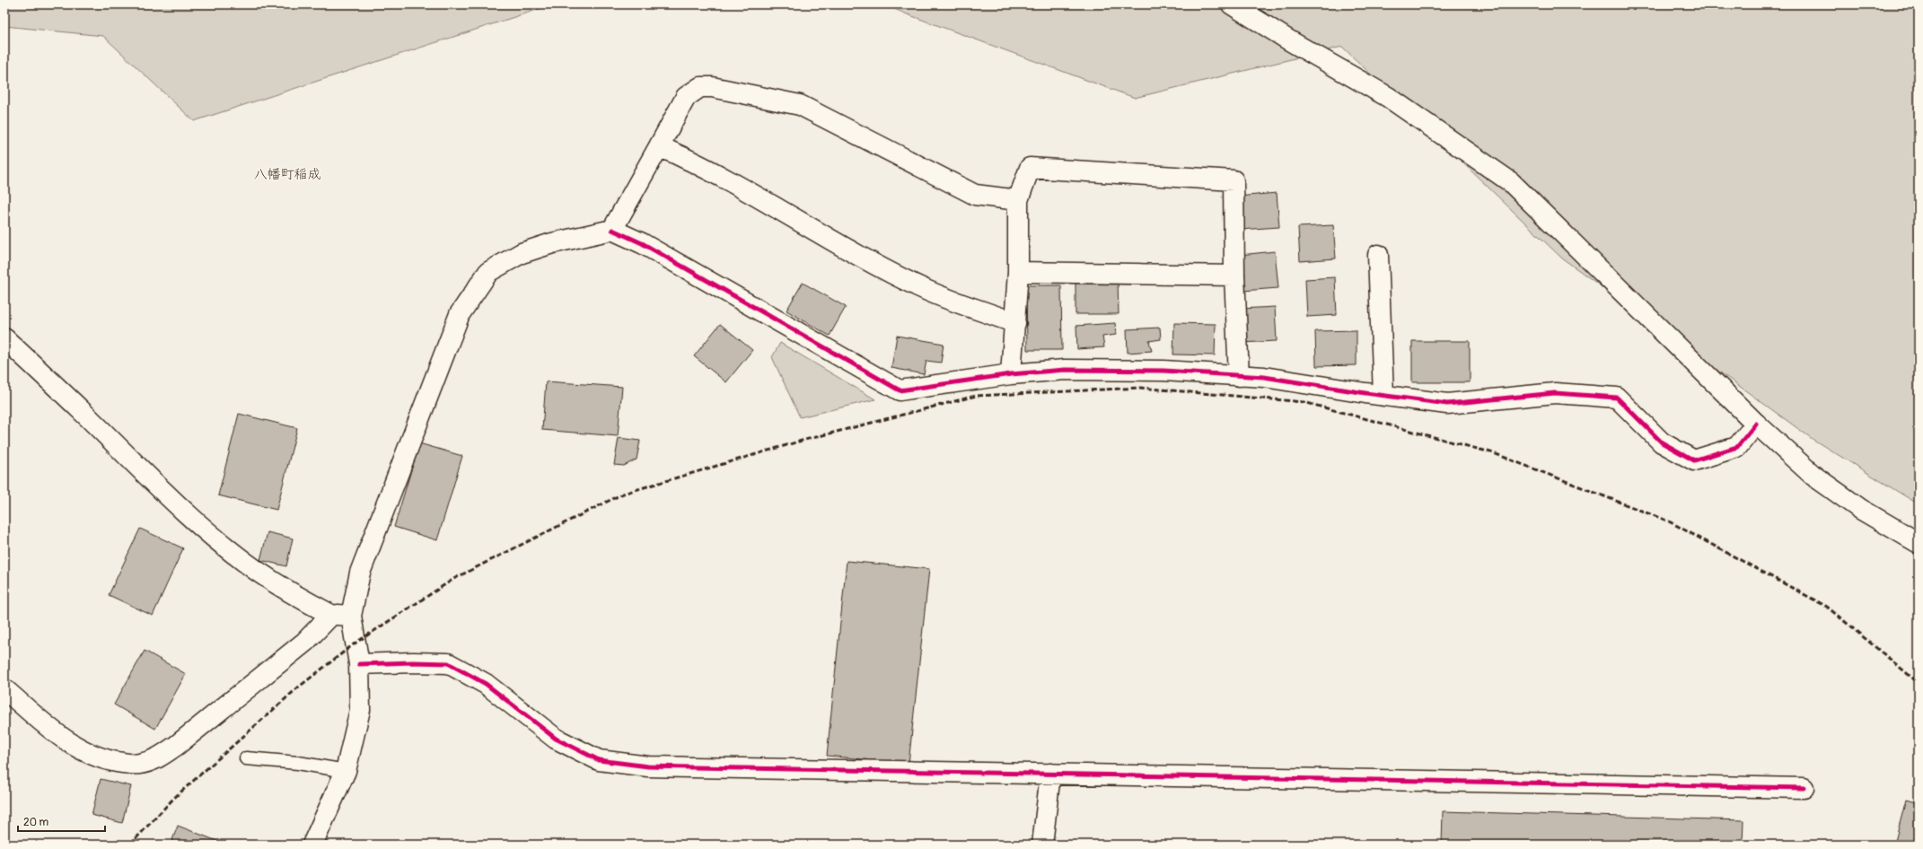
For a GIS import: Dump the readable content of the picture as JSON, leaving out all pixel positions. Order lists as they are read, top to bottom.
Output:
{
  "districts": ["八幡町稲成"],
  "scale_bar": "20 m"
}
